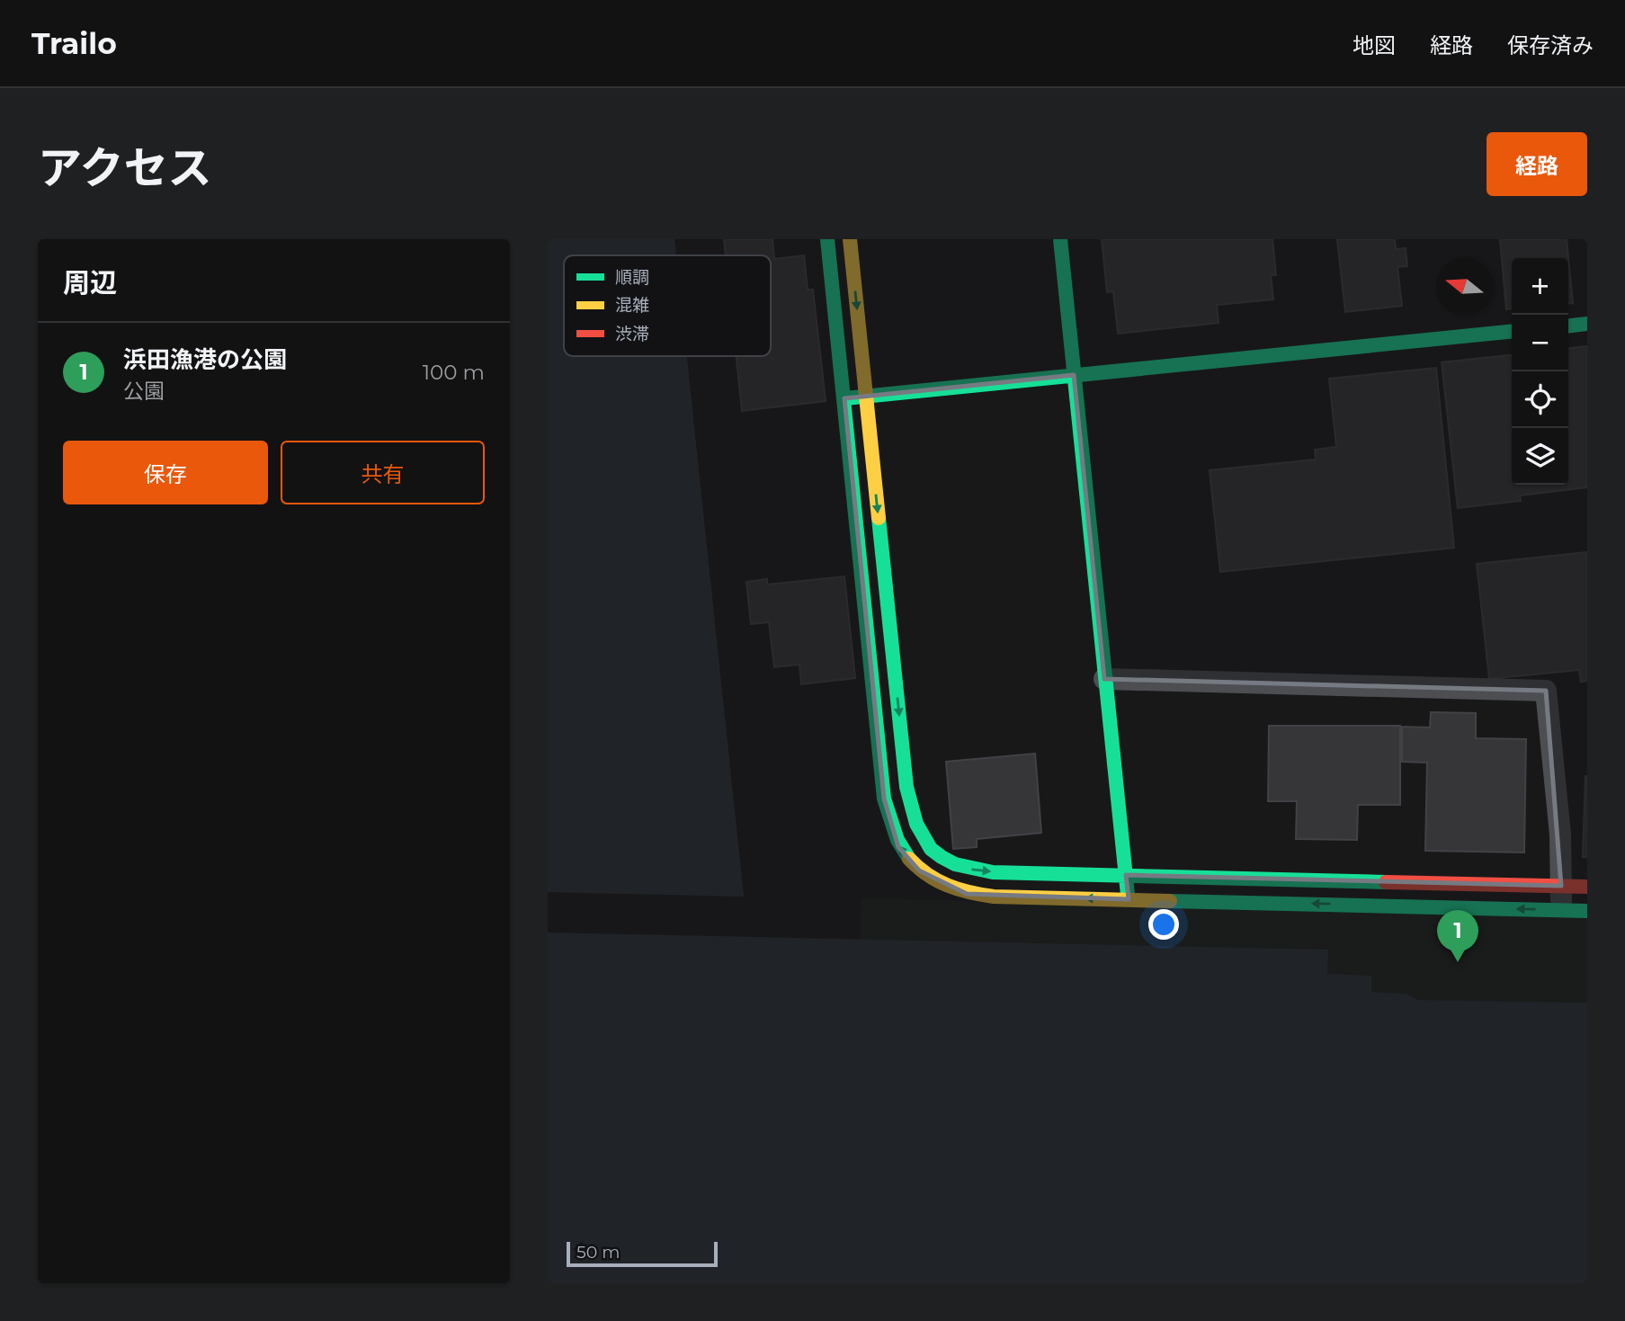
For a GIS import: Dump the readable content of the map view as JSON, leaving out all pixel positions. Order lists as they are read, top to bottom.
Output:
{
  "legend": ["順調", "混雑", "渋滞"],
  "scale_bar": "50 m",
  "north": "left",
  "page": {
    "header": "Trailo",
    "nav": ["地図", "経路", "保存済み"],
    "title": "アクセス",
    "buttons": [
      "経路",
      ["保存", "共有"]
    ],
    "heading": "周辺",
    "map_buttons": ["+", "−"],
    "list": [
      {
        "mark": "1",
        "name": "浜田漁港の公園",
        "note": "公園",
        "value": "100 m"
      }
    ],
    "pins": "1",
    "scale": "50 m"
  }
}
